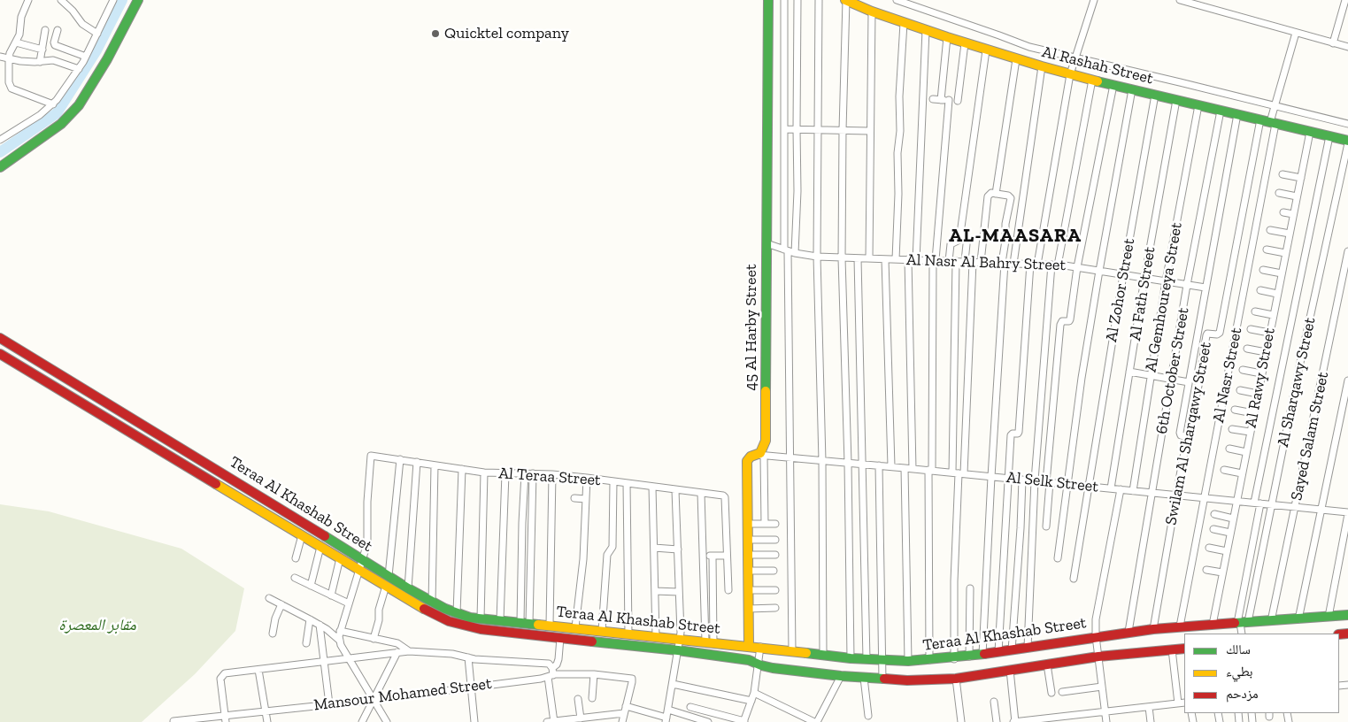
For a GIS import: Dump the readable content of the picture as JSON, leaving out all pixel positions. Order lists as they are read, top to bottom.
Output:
{
  "streets": {
    "street": [
      "Al Rashah Street",
      "Al Nasr Al Bahry Street",
      "Al Zohor Street",
      "Al Fath Street",
      "Al Gemhoureya Street",
      "45 Al Harby Street",
      "6th October Street",
      "Al Nasr Street",
      "Al Rawy Street",
      "Al Sharqawy Street",
      "Swilam Al Sharqawy Street",
      "Sayed Salam Street",
      "Al Teraa Street",
      "Al Selk Street",
      "Teraa Al Khashab Street",
      "Mansour Mohamed Street"
    ]
  },
  "crossings": [
    ["Al Rashah Street", "Al Zohor Street"],
    ["Al Rashah Street", "Al Fath Street"],
    ["Al Rashah Street", "Al Gemhoureya Street"],
    ["Al Rashah Street", "6th October Street"],
    ["Al Rashah Street", "Al Nasr Street"],
    ["Al Rashah Street", "Al Rawy Street"],
    ["Al Rashah Street", "Al Sharqawy Street"],
    ["Al Rashah Street", "Swilam Al Sharqawy Street"],
    ["Al Nasr Al Bahry Street", "Al Zohor Street"],
    ["Al Nasr Al Bahry Street", "Al Fath Street"],
    ["Al Nasr Al Bahry Street", "Al Gemhoureya Street"],
    ["Al Nasr Al Bahry Street", "45 Al Harby Street"],
    ["Al Nasr Al Bahry Street", "6th October Street"],
    ["Al Zohor Street", "Al Selk Street"],
    ["Al Fath Street", "Al Selk Street"],
    ["Al Gemhoureya Street", "Al Selk Street"],
    ["45 Al Harby Street", "Al Selk Street"],
    ["45 Al Harby Street", "Teraa Al Khashab Street"],
    ["6th October Street", "Al Selk Street"],
    ["6th October Street", "Teraa Al Khashab Street"],
    ["Al Nasr Street", "Al Selk Street"],
    ["Al Nasr Street", "Teraa Al Khashab Street"],
    ["Al Rawy Street", "Al Selk Street"],
    ["Al Rawy Street", "Teraa Al Khashab Street"],
    ["Al Sharqawy Street", "Al Selk Street"],
    ["Al Sharqawy Street", "Teraa Al Khashab Street"],
    ["Swilam Al Sharqawy Street", "Al Selk Street"],
    ["Swilam Al Sharqawy Street", "Teraa Al Khashab Street"],
    ["Sayed Salam Street", "Al Selk Street"],
    ["Sayed Salam Street", "Teraa Al Khashab Street"],
    ["Al Teraa Street", "Teraa Al Khashab Street"]
  ],
  "districts": ["AL-MAASARA"],
  "parks": ["مقابر المعصرة"],
  "places": ["Quicktel company"],
  "legend": ["سالك", "بطيء", "مزدحم"]
}
